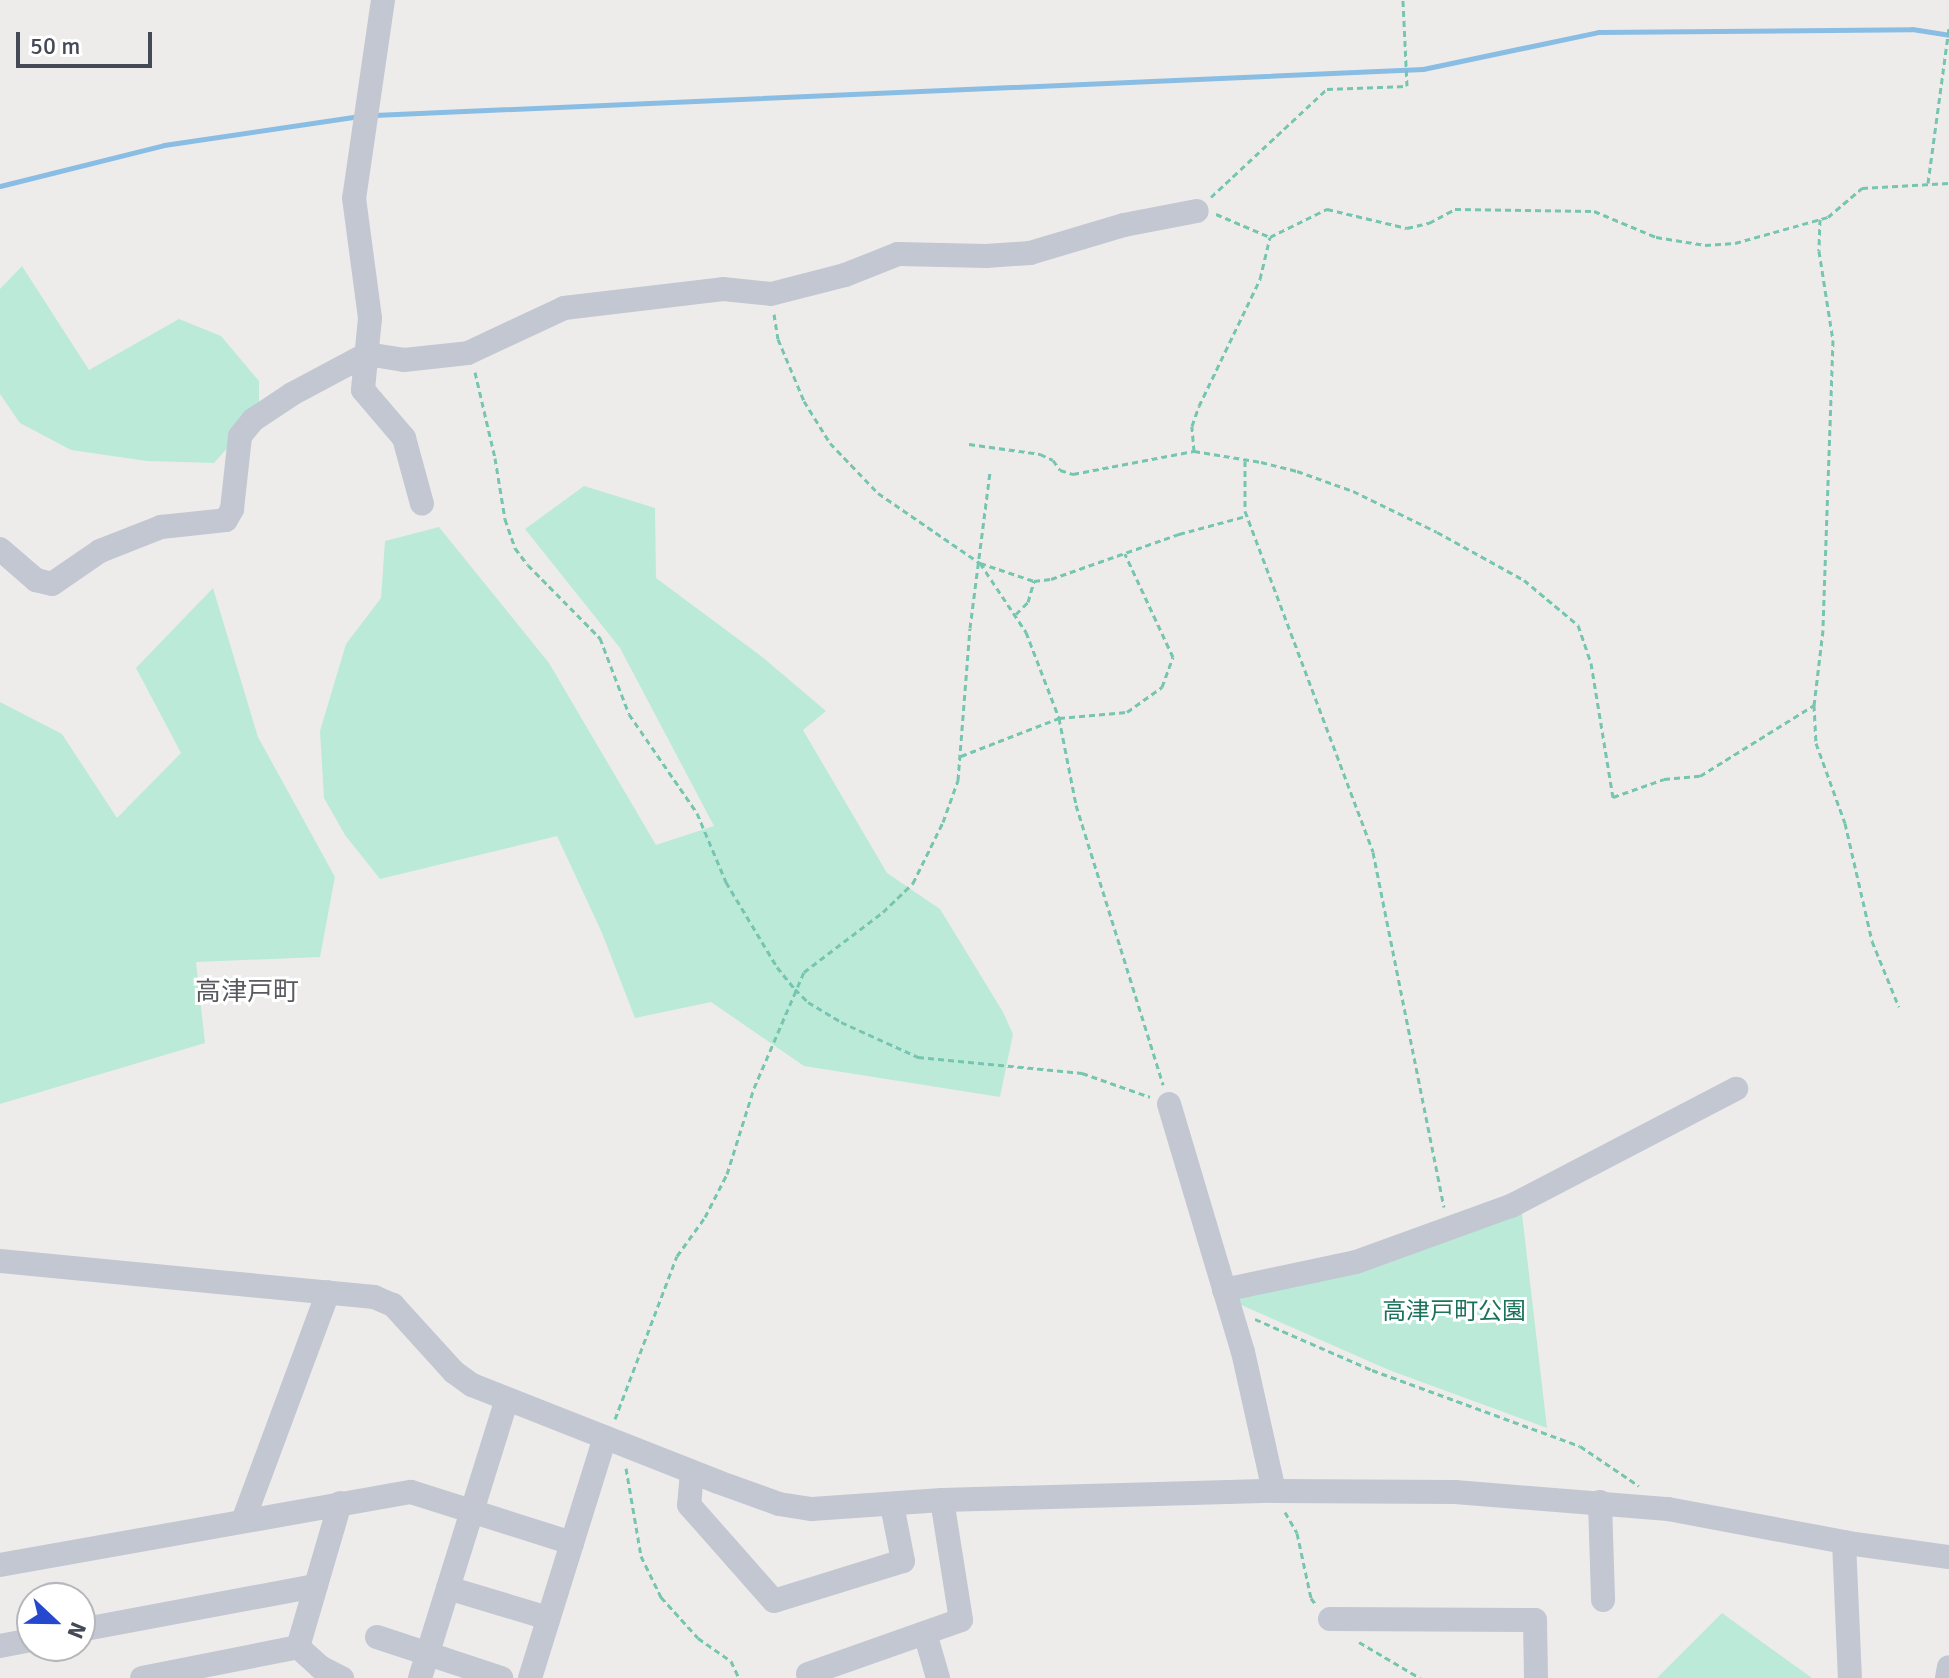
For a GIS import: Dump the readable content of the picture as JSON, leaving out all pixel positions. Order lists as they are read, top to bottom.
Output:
{
  "districts": ["高津戸町"],
  "parks": ["高津戸町公園"],
  "scale_bar": "50 m",
  "north": "right"
}
